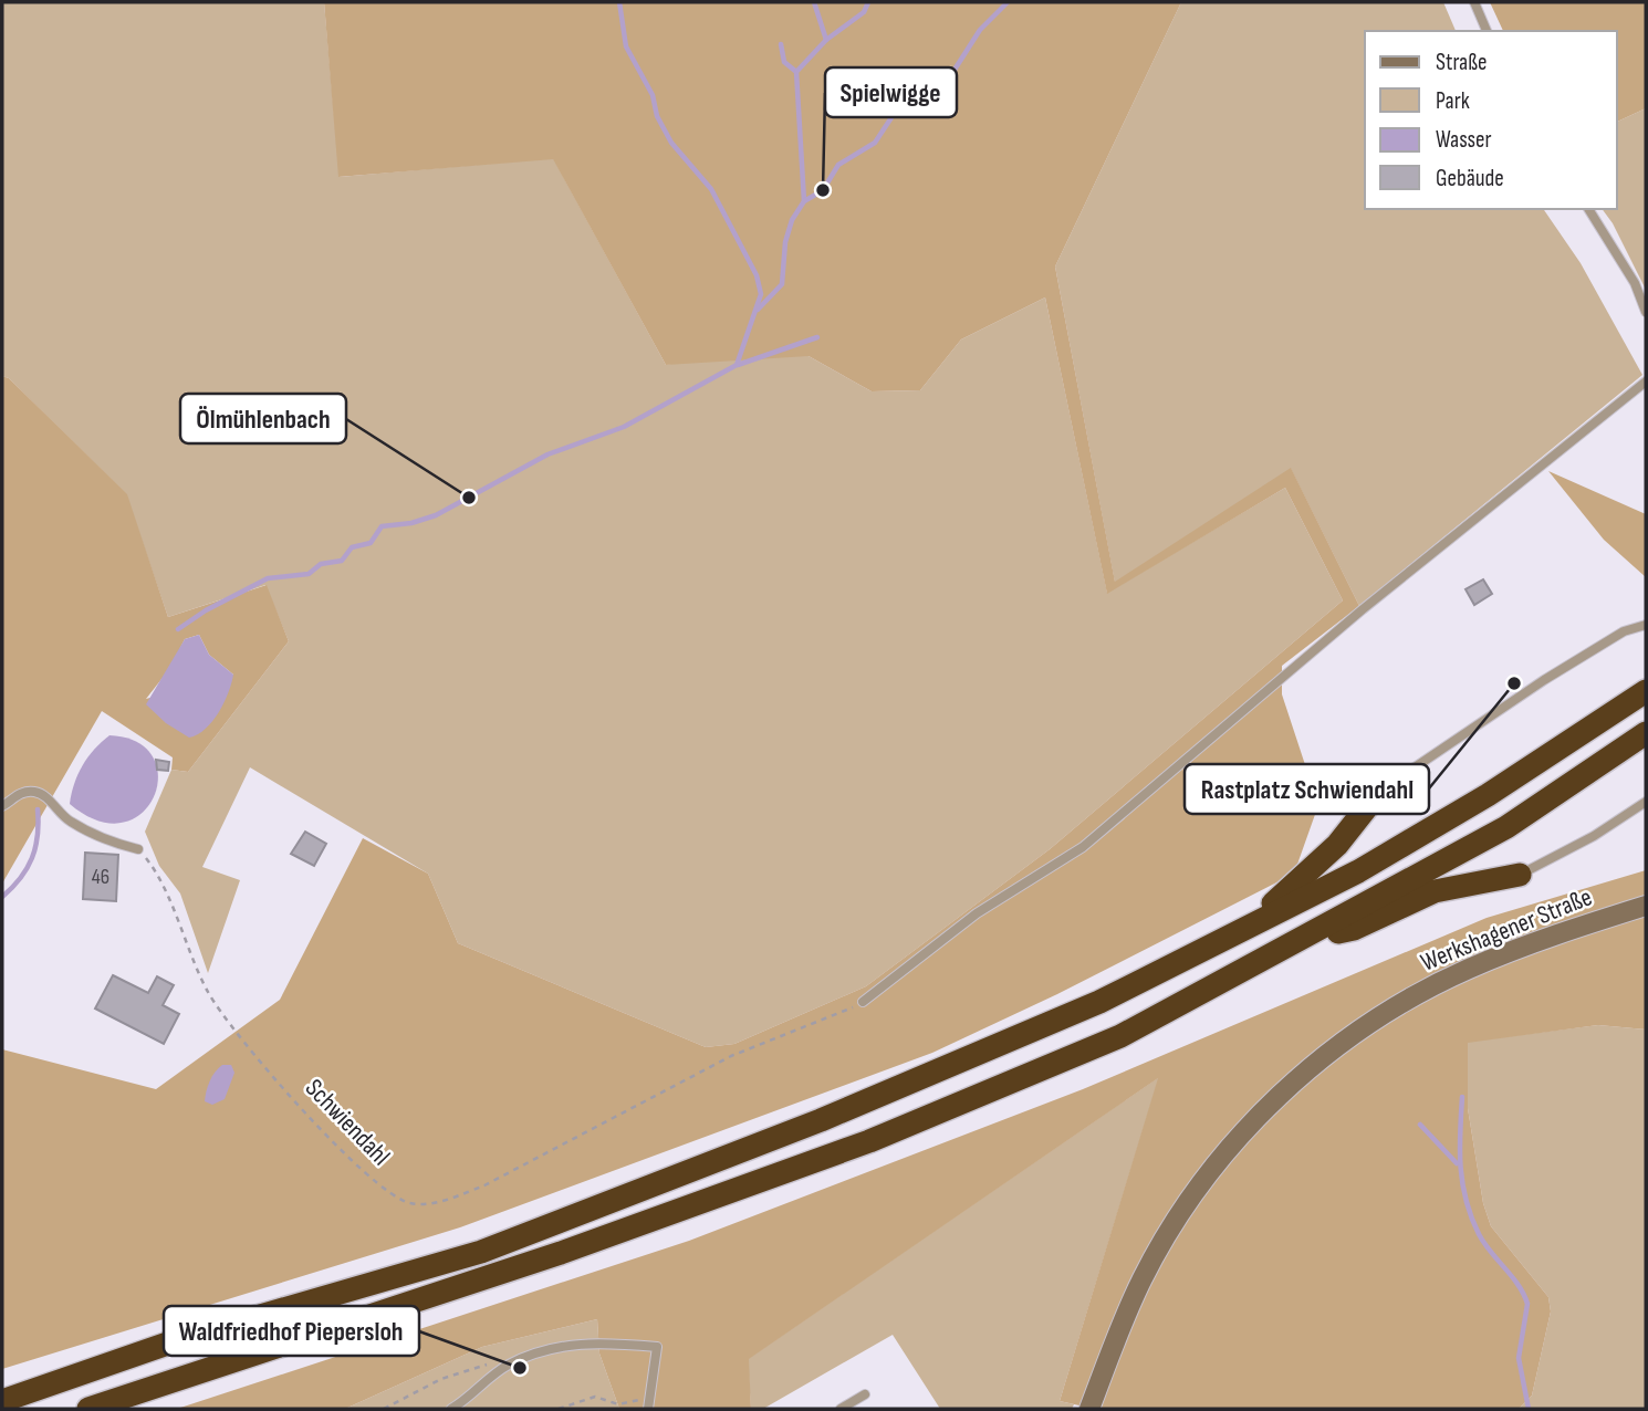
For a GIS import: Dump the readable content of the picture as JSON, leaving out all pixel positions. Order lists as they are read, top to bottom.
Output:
{
  "streets": {
    "main road": ["Werkshagener Straße"],
    "path": ["Schwiendahl"]
  },
  "places": [
    "Spielwigge",
    "Ölmühlenbach",
    "Rastplatz Schwiendahl",
    "Waldfriedhof Piepersloh"
  ],
  "house_numbers": ["46"],
  "legend": [
    "Straße",
    "Park",
    "Wasser",
    "Gebäude"
  ]
}
